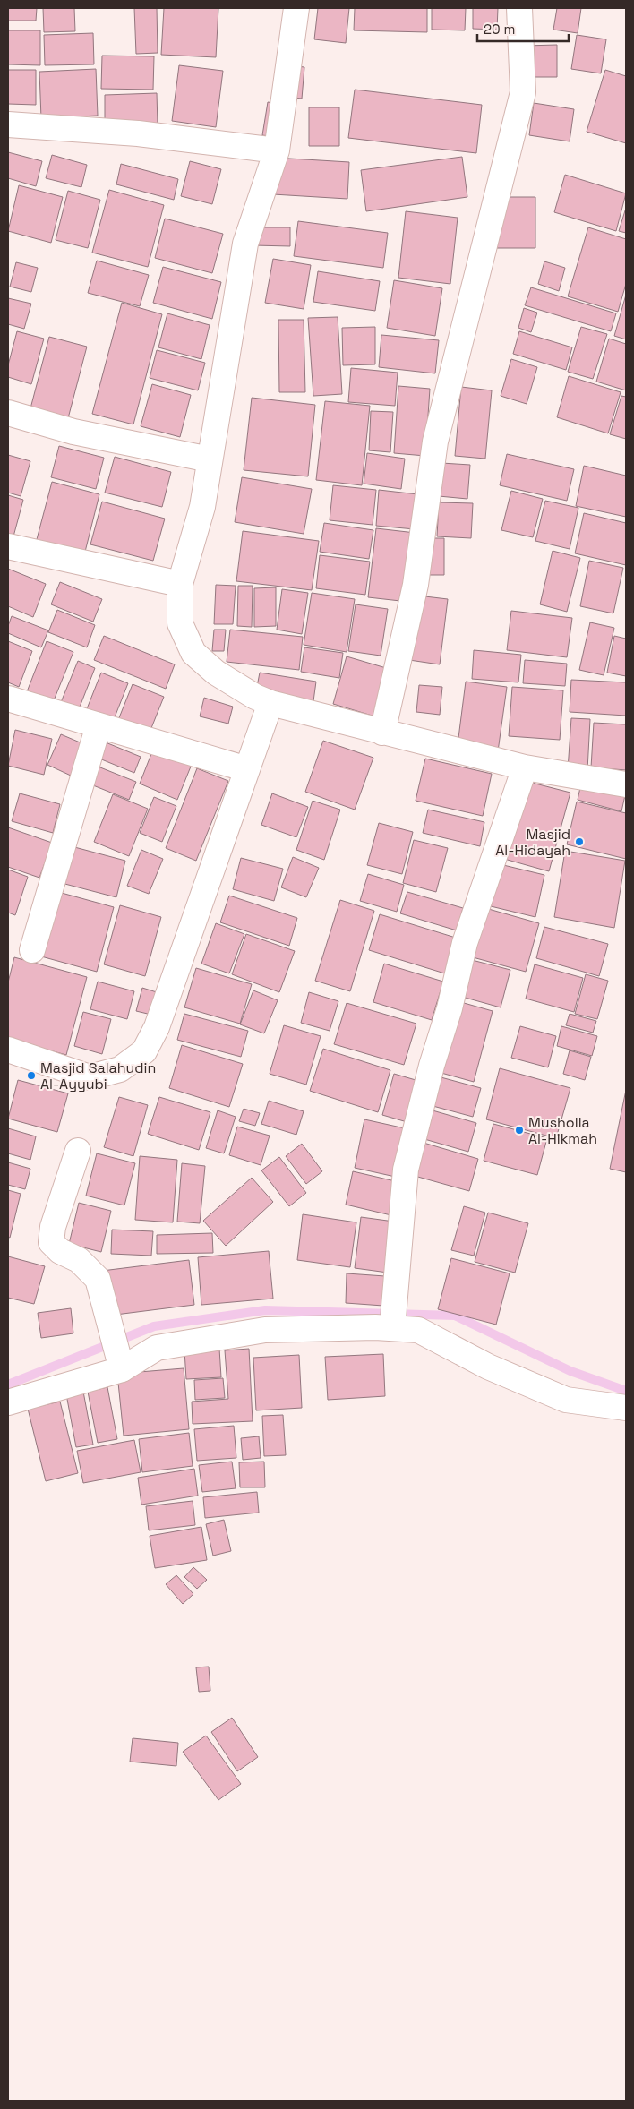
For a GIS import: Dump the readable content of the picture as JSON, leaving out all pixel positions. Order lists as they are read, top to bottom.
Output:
{
  "places": ["Masjid Al-Hidayah", "Masjid Salahudin Al-Ayyubi", "Musholla Al-Hikmah"],
  "scale_bar": "20 m"
}
